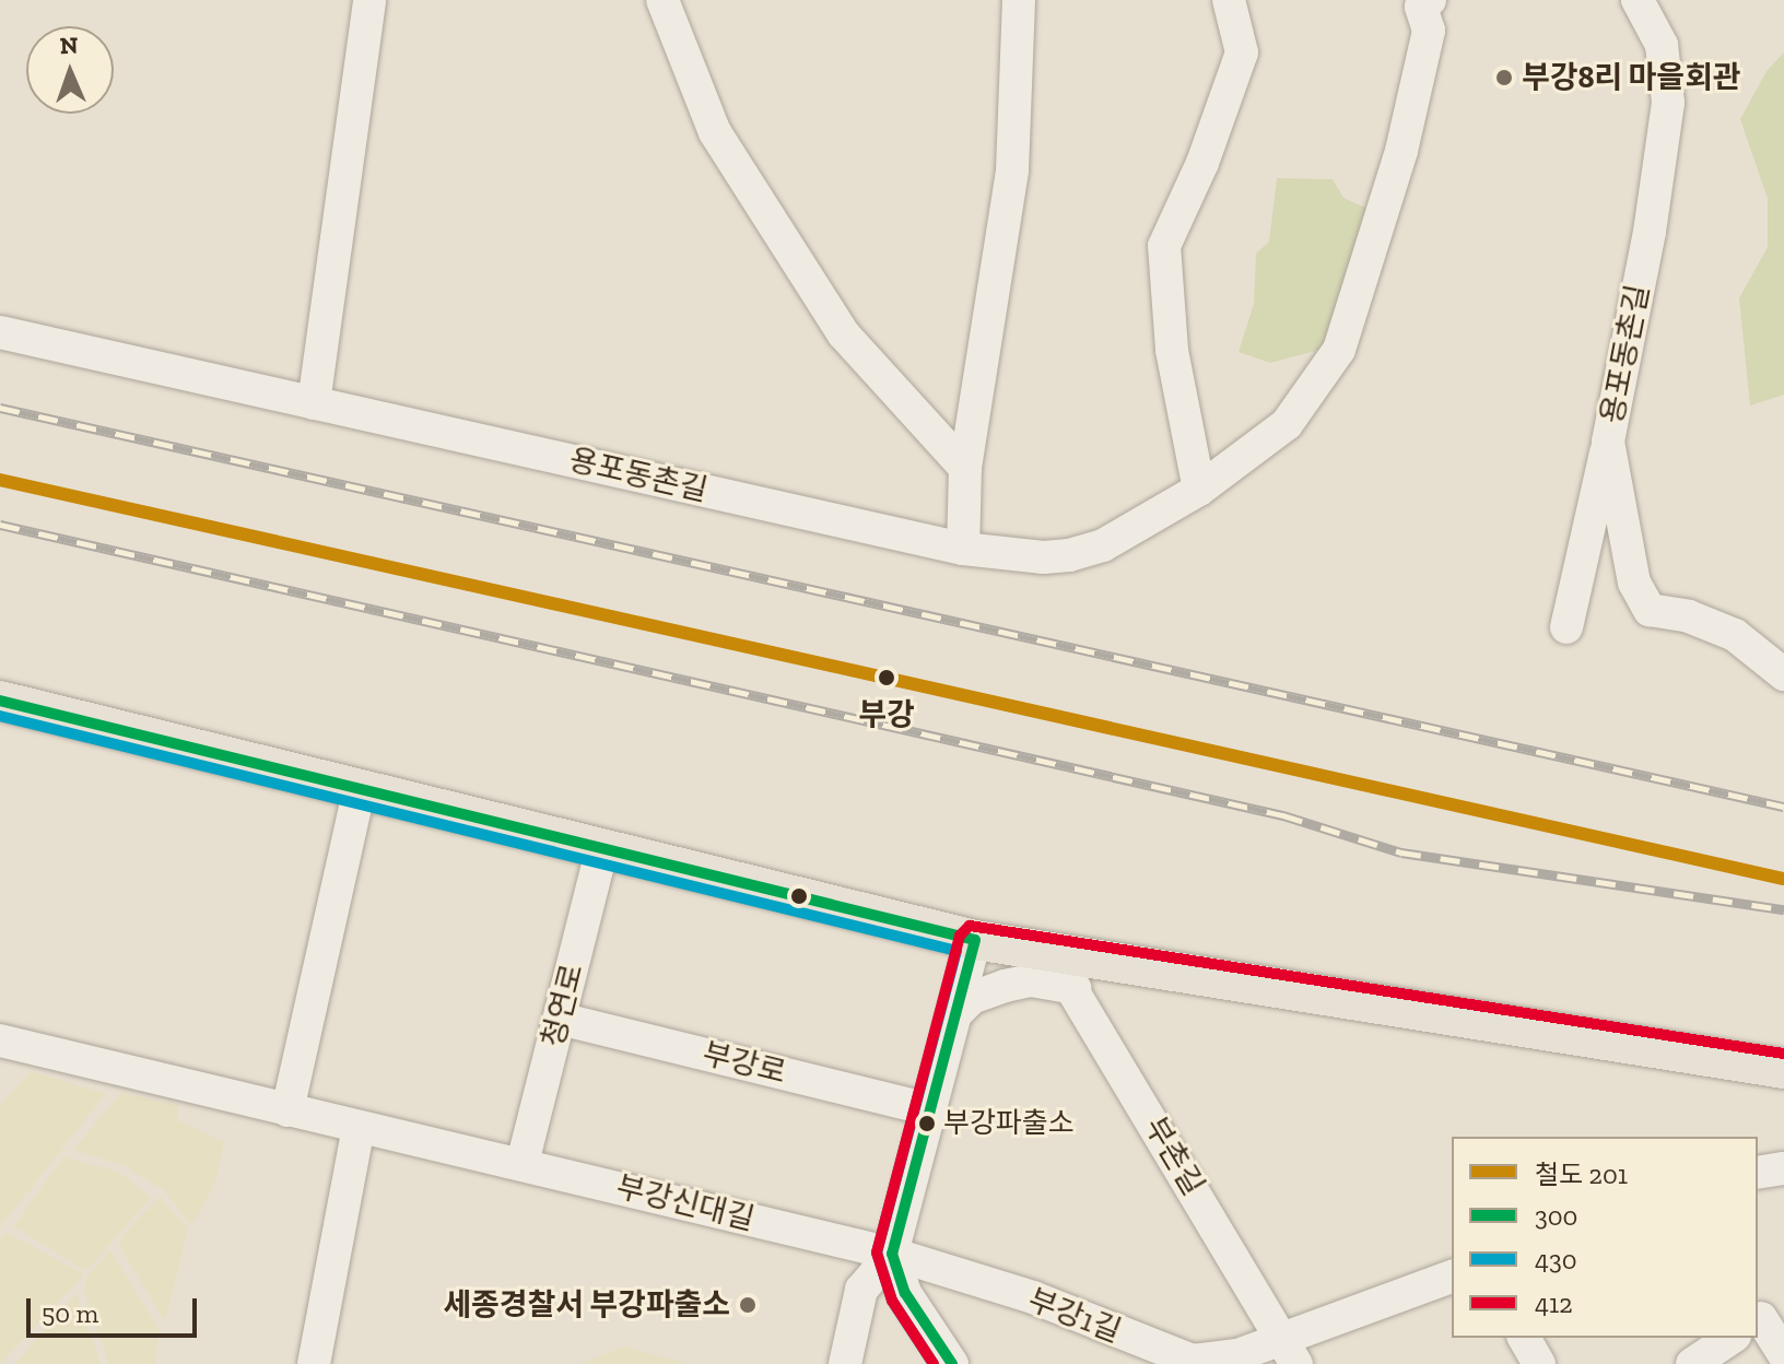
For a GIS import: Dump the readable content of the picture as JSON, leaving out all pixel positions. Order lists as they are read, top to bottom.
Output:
{
  "streets": {
    "street": [
      "용포동촌길",
      "청연로",
      "부강로",
      "부촌길",
      "부강신대길",
      "부강1길"
    ]
  },
  "crossings": [
    ["청연로", "부강로"],
    ["청연로", "부강신대길"],
    ["부촌길", "부강1길"],
    ["부강신대길", "부강1길"]
  ],
  "places": [
    "부강8리 마을회관",
    "부강",
    "부강파출소",
    "세종경찰서 부강파출소"
  ],
  "lines": [
    "rail line 201",
    "transit line 300",
    "transit line 430",
    "transit line 412"
  ],
  "legend": [
    "철도 201",
    "300",
    "430",
    "412"
  ],
  "scale_bar": "50 m",
  "north": "top"
}
